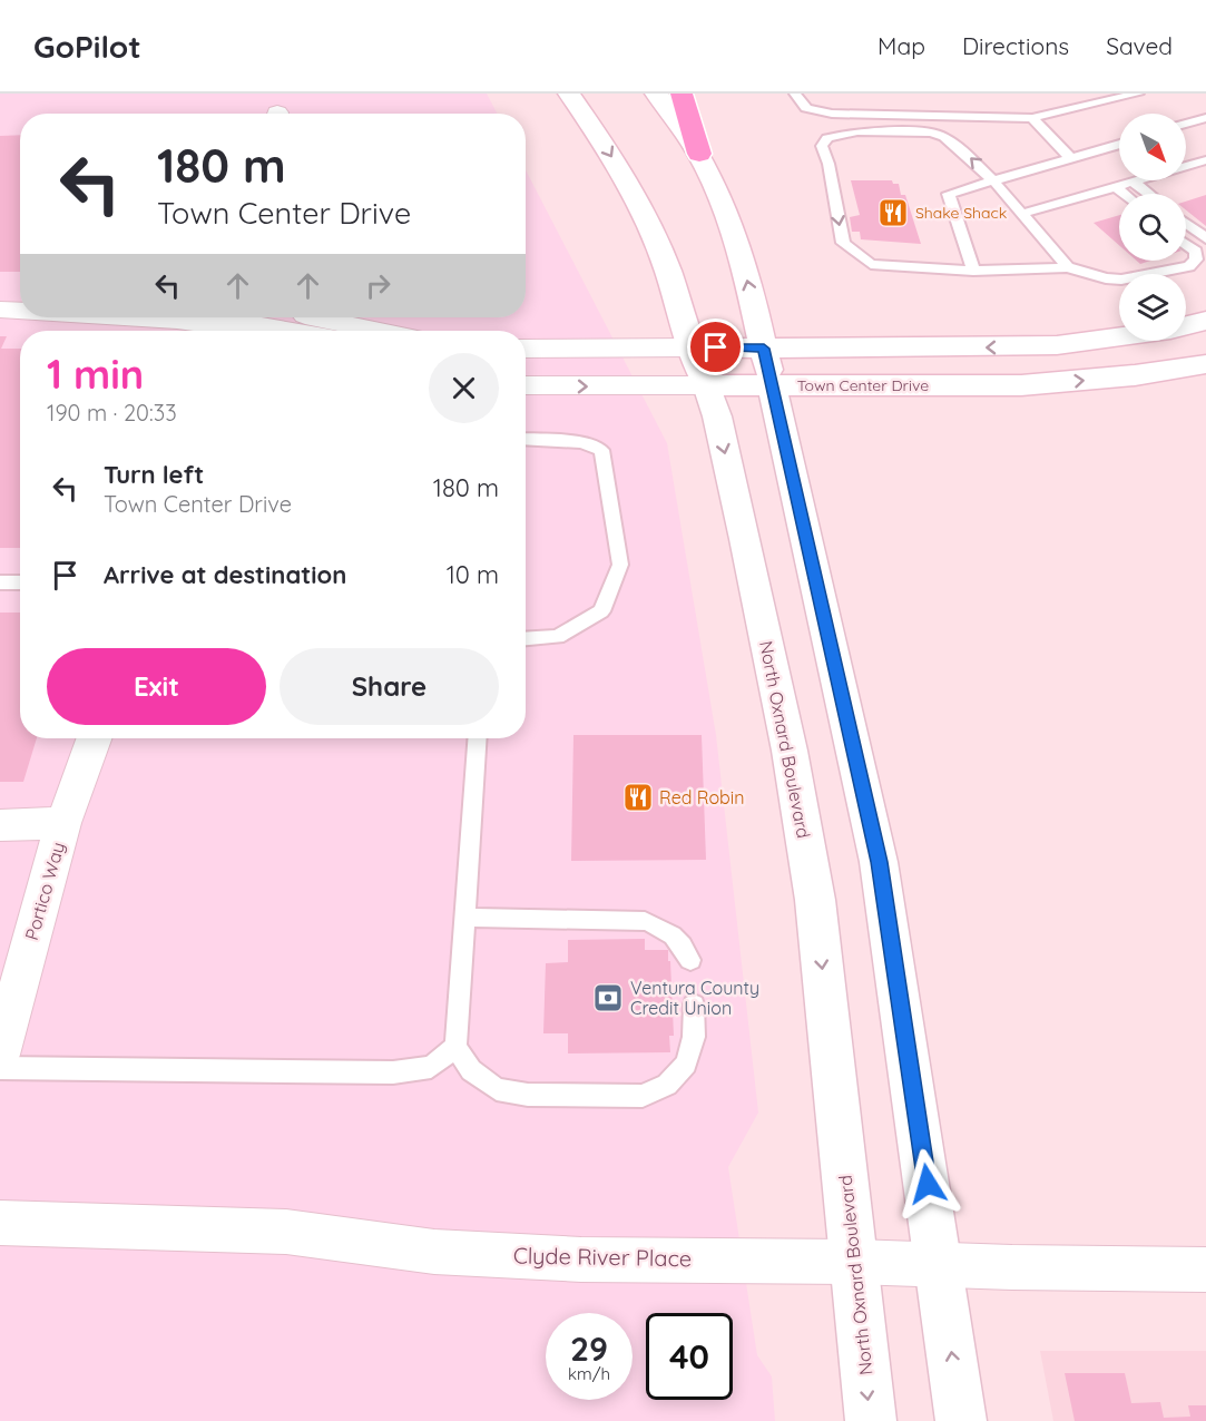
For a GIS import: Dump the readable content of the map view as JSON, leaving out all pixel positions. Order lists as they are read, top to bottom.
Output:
{
  "streets": {
    "main road": ["Town Center Drive", "North Oxnard Boulevard"],
    "street": ["Portico Way", "Clyde River Place"]
  },
  "crossings": [
    ["Town Center Drive", "North Oxnard Boulevard"],
    ["North Oxnard Boulevard", "Clyde River Place"]
  ],
  "places": {
    "restaurant": ["Shake Shack", "Red Robin"],
    "bank": ["Ventura County Credit Union"]
  },
  "north": "bottom right",
  "page": {
    "header": "GoPilot",
    "nav": ["Map", "Directions", "Saved"],
    "turn": ["180 m", "Town Center Drive"],
    "heading": ["1 min", "190 m · 20:33"],
    "list": [
      {
        "name": "Turn left",
        "note": "Town Center Drive",
        "value": "180 m"
      },
      {
        "name": "Arrive at destination",
        "value": "10 m"
      }
    ],
    "buttons": ["Exit", "Share"],
    "speed": "29 km/h",
    "limit": "40"
  }
}
